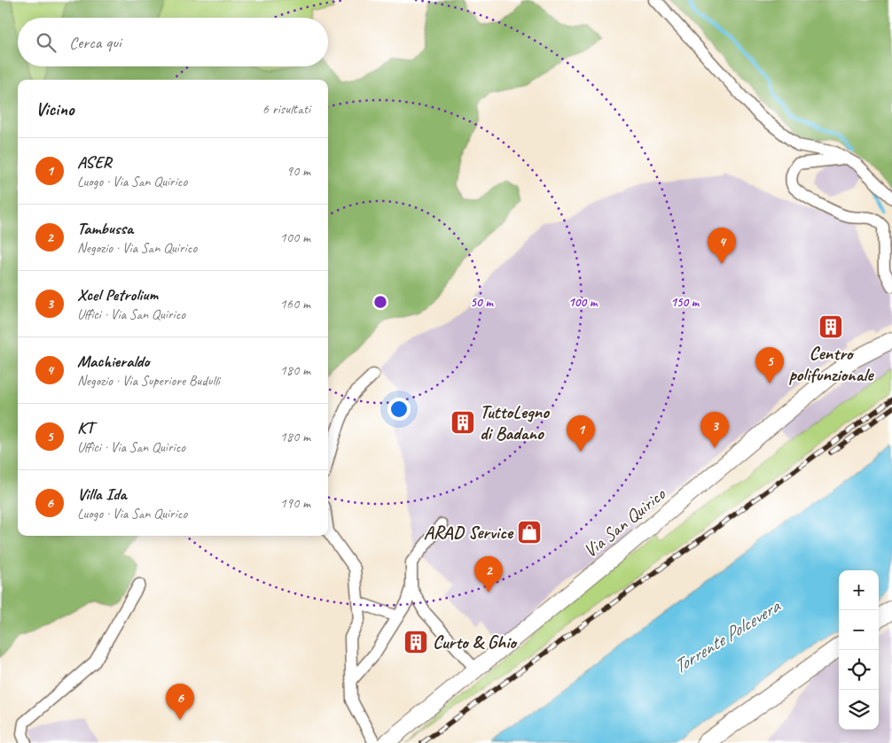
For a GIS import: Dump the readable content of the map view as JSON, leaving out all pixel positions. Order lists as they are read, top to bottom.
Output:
{
  "streets": {
    "main road": ["Via San Quirico"]
  },
  "water": ["Torrente Polcevera"],
  "places": {
    "building": ["Centro polifunzionale", "TuttoLegno di Badano", "Curto & Ghio"],
    "shop": ["ARAD Service"]
  },
  "page": {
    "search": "Cerca qui",
    "heading": ["Vicino", "6 risultati"],
    "list": [
      {
        "mark": "1",
        "name": "ASER",
        "note": "Luogo · Via San Quirico",
        "value": "90 m"
      },
      {
        "mark": "2",
        "name": "Tambussa",
        "note": "Negozio · Via San Quirico",
        "value": "100 m"
      },
      {
        "mark": "3",
        "name": "Xcel Petrolium",
        "note": "Uffici · Via San Quirico",
        "value": "160 m"
      },
      {
        "mark": "4",
        "name": "Machieraldo",
        "note": "Negozio · Via Superiore Budulli",
        "value": "180 m"
      },
      {
        "mark": "5",
        "name": "KT",
        "note": "Uffici · Via San Quirico",
        "value": "180 m"
      },
      {
        "mark": "6",
        "name": "Villa Ida",
        "note": "Luogo · Via San Quirico",
        "value": "190 m"
      }
    ],
    "pins": [
      "4",
      "5",
      "3",
      "1",
      "2",
      "6"
    ],
    "map_buttons": ["+", "−"]
  },
  "rings": ["50 m", "100 m", "150 m"]
}
